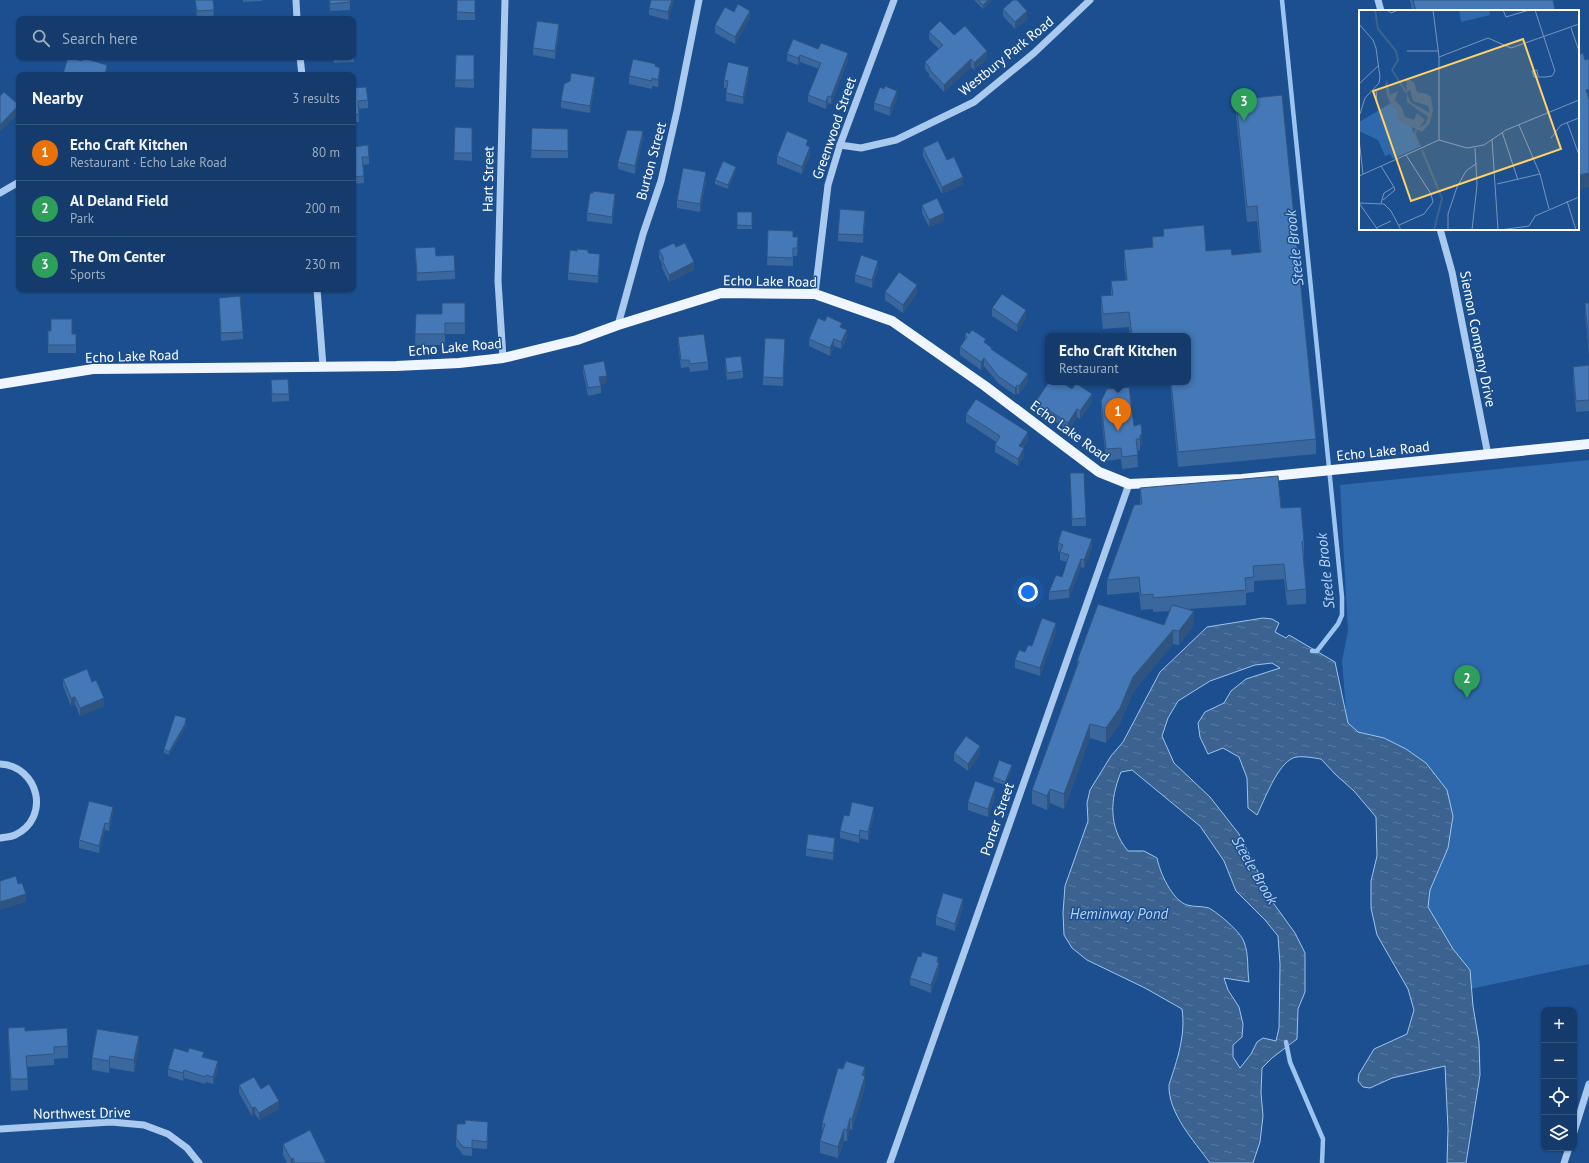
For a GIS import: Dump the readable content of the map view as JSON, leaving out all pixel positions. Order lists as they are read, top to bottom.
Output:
{
  "streets": {
    "main road": ["Echo Lake Road"],
    "street": [
      "Westbury Park Road",
      "Greenwood Street",
      "Burton Street",
      "Hart Street",
      "Siemon Company Drive",
      "Porter Street",
      "Northwest Drive"
    ]
  },
  "crossings": [
    ["Westbury Park Road", "Greenwood Street"],
    ["Greenwood Street", "Echo Lake Road"],
    ["Burton Street", "Echo Lake Road"],
    ["Hart Street", "Echo Lake Road"],
    ["Echo Lake Road", "Siemon Company Drive"],
    ["Echo Lake Road", "Porter Street"]
  ],
  "water": ["Steele Brook", "Heminway Pond"],
  "page": {
    "search": "Search here",
    "heading": ["Nearby", "3 results"],
    "pins": ["3", "1", "2"],
    "list": [
      {
        "mark": "1",
        "name": "Echo Craft Kitchen",
        "note": "Restaurant · Echo Lake Road",
        "value": "80 m"
      },
      {
        "mark": "2",
        "name": "Al Deland Field",
        "note": "Park",
        "value": "200 m"
      },
      {
        "mark": "3",
        "name": "The Om Center",
        "note": "Sports",
        "value": "230 m"
      }
    ],
    "popup": ["Echo Craft Kitchen", "Restaurant"],
    "map_buttons": ["+", "−"]
  }
}
